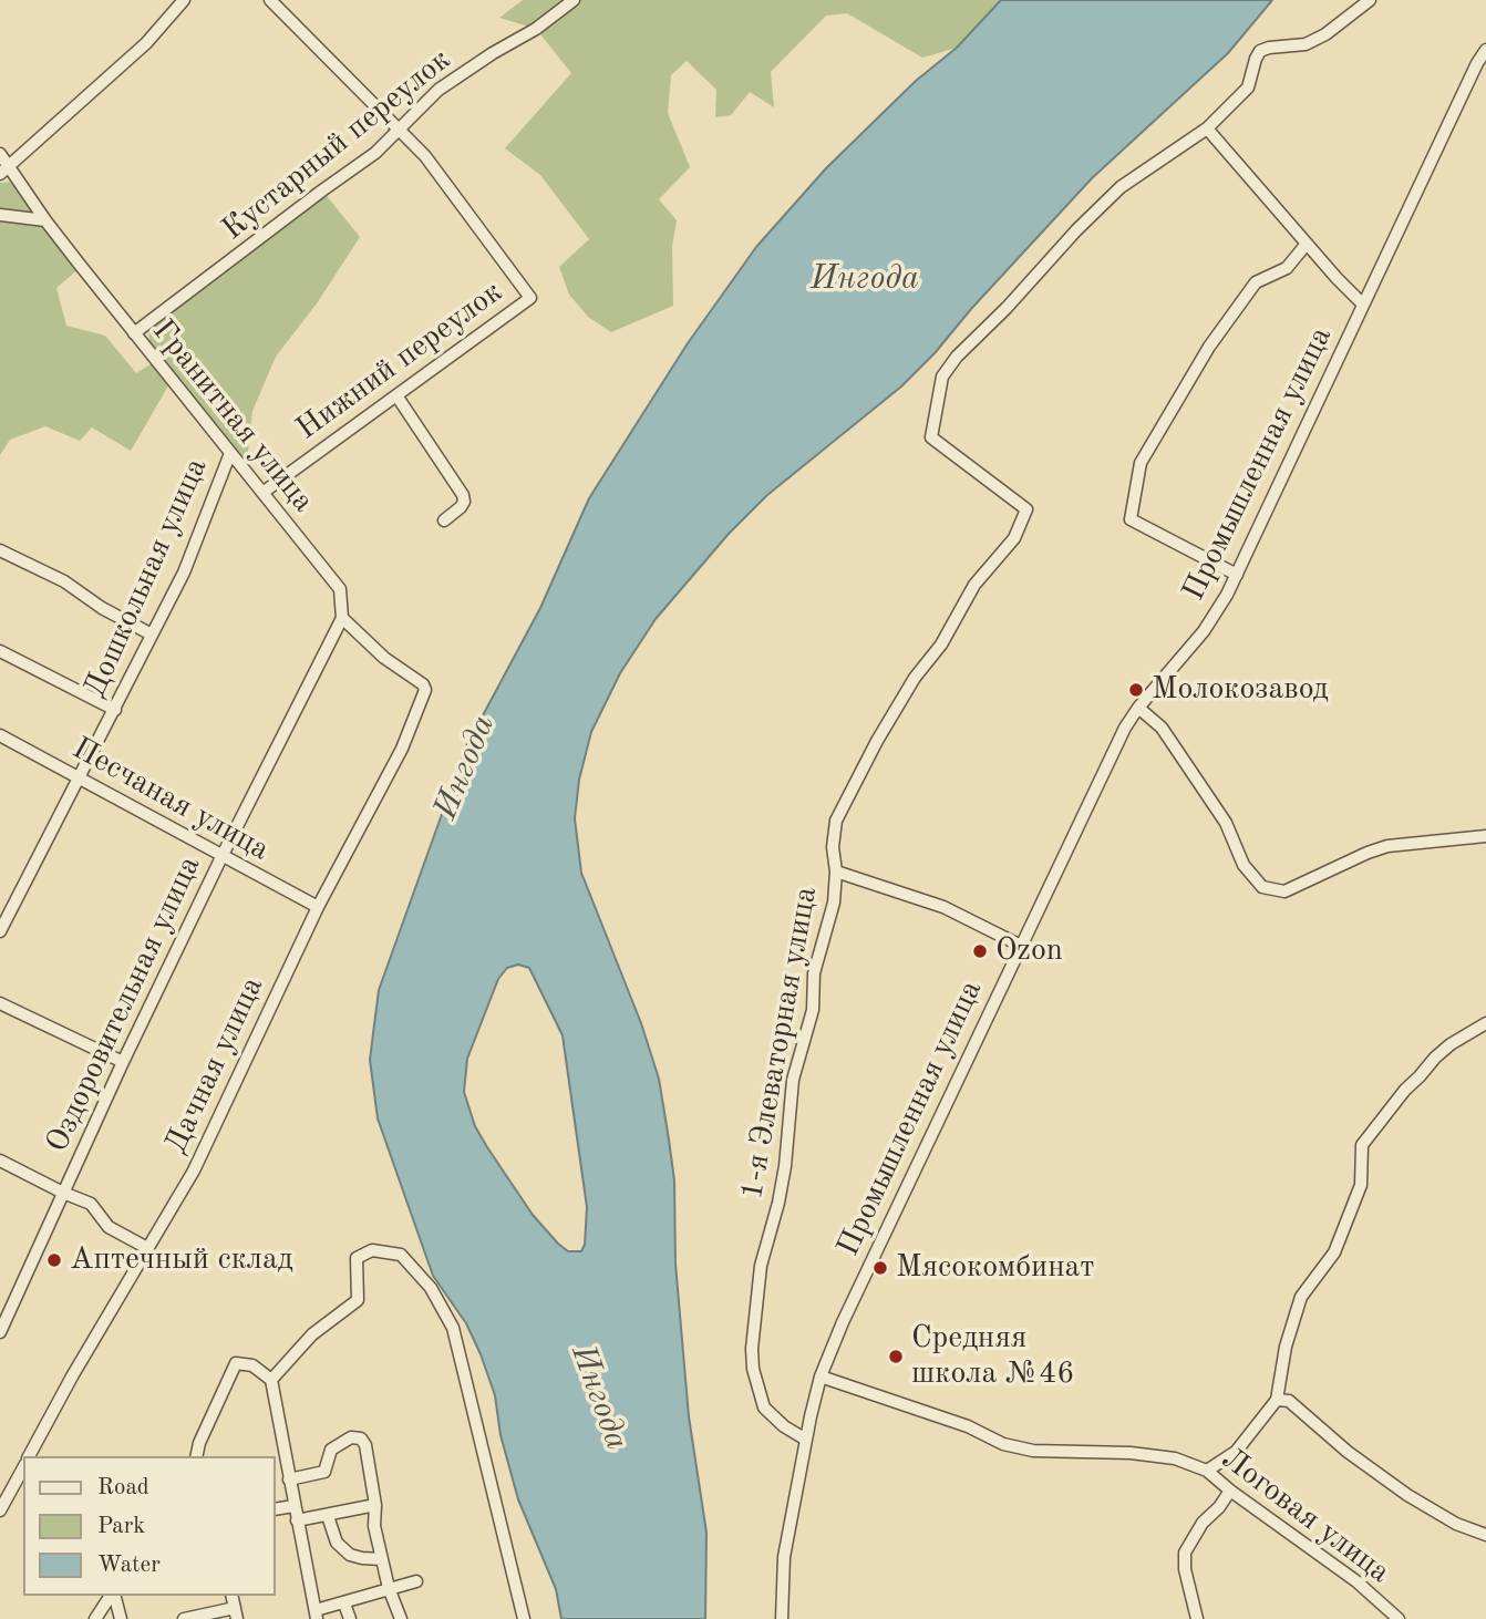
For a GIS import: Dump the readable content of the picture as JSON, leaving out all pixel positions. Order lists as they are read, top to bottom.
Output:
{
  "streets": {
    "street": [
      "Кустарный переулок",
      "Нижний переулок",
      "Гранитная улица",
      "Промышленная улица",
      "Дошкольная улица",
      "Песчаная улица",
      "Оздоровительная улица",
      "1-я Элеваторная улица",
      "Дачная улица",
      "Логовая улица"
    ]
  },
  "crossings": [
    ["Кустарный переулок", "Нижний переулок"],
    ["Кустарный переулок", "Гранитная улица"],
    ["Нижний переулок", "Гранитная улица"],
    ["Гранитная улица", "Дошкольная улица"],
    ["Гранитная улица", "Оздоровительная улица"],
    ["Гранитная улица", "Дачная улица"],
    ["Промышленная улица", "1-я Элеваторная улица"],
    ["Промышленная улица", "Логовая улица"],
    ["Дошкольная улица", "Песчаная улица"],
    ["Песчаная улица", "Оздоровительная улица"],
    ["Песчаная улица", "Дачная улица"],
    ["Оздоровительная улица", "Дачная улица"]
  ],
  "water": ["Ингода"],
  "places": [
    "Молокозавод",
    "Ozon",
    "Аптечный склад",
    "Мясокомбинат",
    "Средняя школа №46"
  ],
  "legend": ["Road", "Park", "Water"]
}
